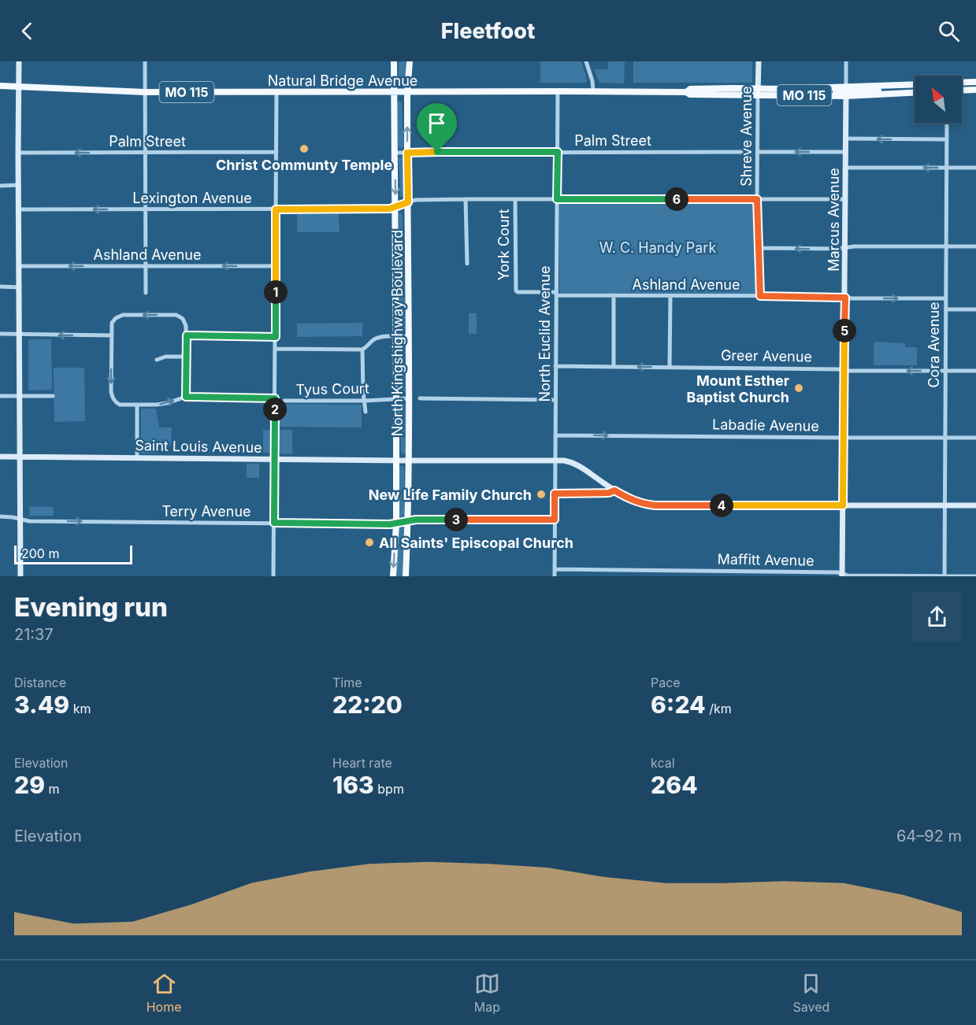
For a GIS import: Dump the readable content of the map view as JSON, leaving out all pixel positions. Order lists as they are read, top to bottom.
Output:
{
  "streets": {
    "main road": ["Natural Bridge Avenue", "MO 115", "North Kingshighway Boulevard"],
    "street": [
      "Shreve Avenue",
      "Palm Street",
      "Lexington Avenue",
      "Marcus Avenue",
      "York Court",
      "Ashland Avenue",
      "North Euclid Avenue",
      "Cora Avenue",
      "Greer Avenue",
      "Tyus Court",
      "Labadie Avenue",
      "Saint Louis Avenue",
      "Terry Avenue",
      "Maffitt Avenue"
    ]
  },
  "crossings": [
    ["Natural Bridge Avenue", "Shreve Avenue"],
    ["Natural Bridge Avenue", "Marcus Avenue"],
    ["Natural Bridge Avenue", "North Kingshighway Boulevard"],
    ["Natural Bridge Avenue", "North Euclid Avenue"],
    ["Shreve Avenue", "Lexington Avenue"],
    ["Shreve Avenue", "Ashland Avenue"],
    ["Palm Street", "North Kingshighway Boulevard"],
    ["Palm Street", "North Euclid Avenue"],
    ["Lexington Avenue", "Marcus Avenue"],
    ["Lexington Avenue", "York Court"],
    ["Lexington Avenue", "North Kingshighway Boulevard"],
    ["Lexington Avenue", "North Euclid Avenue"],
    ["Marcus Avenue", "Ashland Avenue"],
    ["Marcus Avenue", "Greer Avenue"],
    ["Marcus Avenue", "Labadie Avenue"],
    ["Marcus Avenue", "Saint Louis Avenue"],
    ["Marcus Avenue", "Maffitt Avenue"],
    ["York Court", "Ashland Avenue"],
    ["Ashland Avenue", "North Euclid Avenue"],
    ["Ashland Avenue", "Cora Avenue"],
    ["North Kingshighway Boulevard", "Tyus Court"],
    ["North Kingshighway Boulevard", "Saint Louis Avenue"],
    ["North Kingshighway Boulevard", "Terry Avenue"],
    ["North Euclid Avenue", "Greer Avenue"],
    ["North Euclid Avenue", "Labadie Avenue"],
    ["North Euclid Avenue", "Saint Louis Avenue"],
    ["North Euclid Avenue", "Terry Avenue"],
    ["North Euclid Avenue", "Maffitt Avenue"],
    ["Cora Avenue", "Greer Avenue"],
    ["Cora Avenue", "Labadie Avenue"],
    ["Cora Avenue", "Saint Louis Avenue"],
    ["Cora Avenue", "Maffitt Avenue"]
  ],
  "one_way": ["Greer Avenue", "Labadie Avenue", "Terry Avenue"],
  "parks": ["W. C. Handy Park"],
  "places": [
    "Christ Communty Temple",
    "Mount Esther Baptist Church",
    "New Life Family Church",
    "All Saints' Episcopal Church"
  ],
  "scale_bar": "200 m",
  "north": "top left",
  "page": {
    "header": "Fleetfoot",
    "pins": [
      "6",
      "1",
      "5",
      "2",
      "4",
      "3"
    ],
    "scale": "200 m",
    "heading": ["Evening run", "21:37"],
    "stats": [
      ["Distance", "3.49 km"],
      ["Time", "22:20"],
      ["Pace", "6:24 /km"],
      ["Elevation", "29 m"],
      ["Heart rate", "163 bpm"],
      ["kcal", "264"]
    ],
    "chart": ["Elevation", "64–92 m"],
    "tabs": ["Home", "Map", "Saved"]
  }
}
